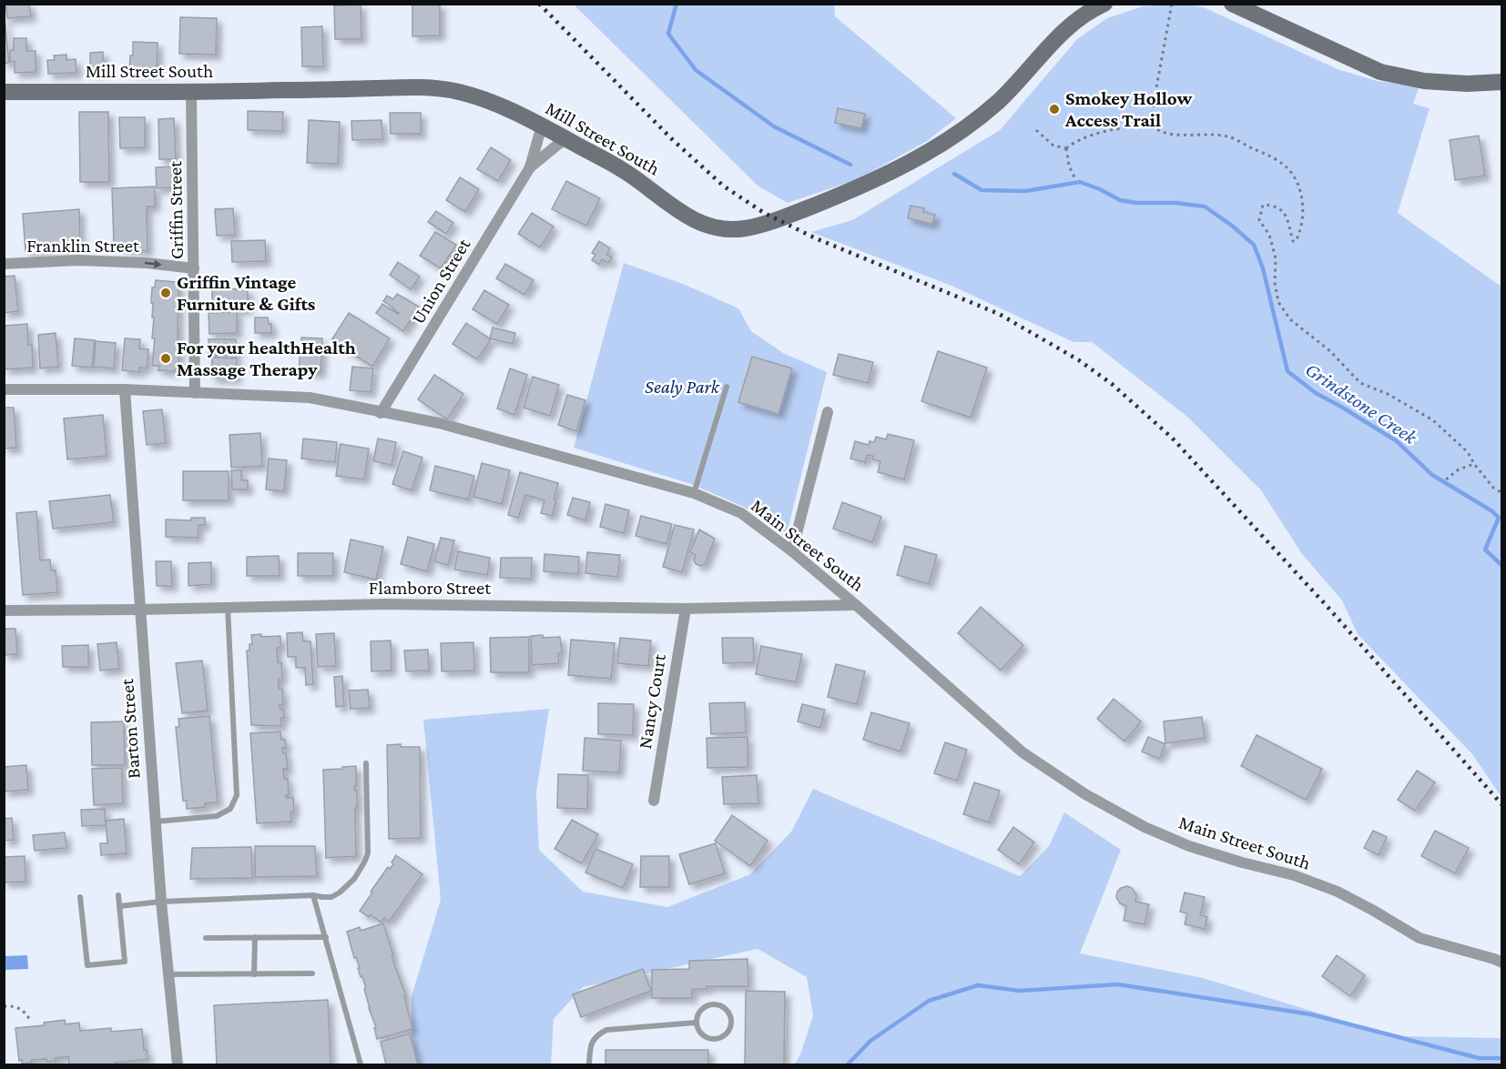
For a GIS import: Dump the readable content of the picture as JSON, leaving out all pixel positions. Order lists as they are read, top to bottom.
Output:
{
  "streets": {
    "main road": ["Mill Street South"],
    "street": [
      "Griffin Street",
      "Franklin Street",
      "Union Street",
      "Main Street South",
      "Flamboro Street",
      "Nancy Court",
      "Barton Street"
    ]
  },
  "crossings": [
    ["Mill Street South", "Griffin Street"],
    ["Mill Street South", "Union Street"],
    ["Griffin Street", "Franklin Street"],
    ["Griffin Street", "Main Street South"],
    ["Union Street", "Main Street South"],
    ["Main Street South", "Flamboro Street"],
    ["Main Street South", "Barton Street"],
    ["Flamboro Street", "Nancy Court"],
    ["Flamboro Street", "Barton Street"]
  ],
  "one_way": ["Franklin Street"],
  "water": ["Grindstone Creek"],
  "parks": ["Sealy Park"],
  "places": ["Smokey Hollow Access Trail", "Griffin Vintage Furniture & Gifts", "For your healthHealth Massage Therapy"]
}
